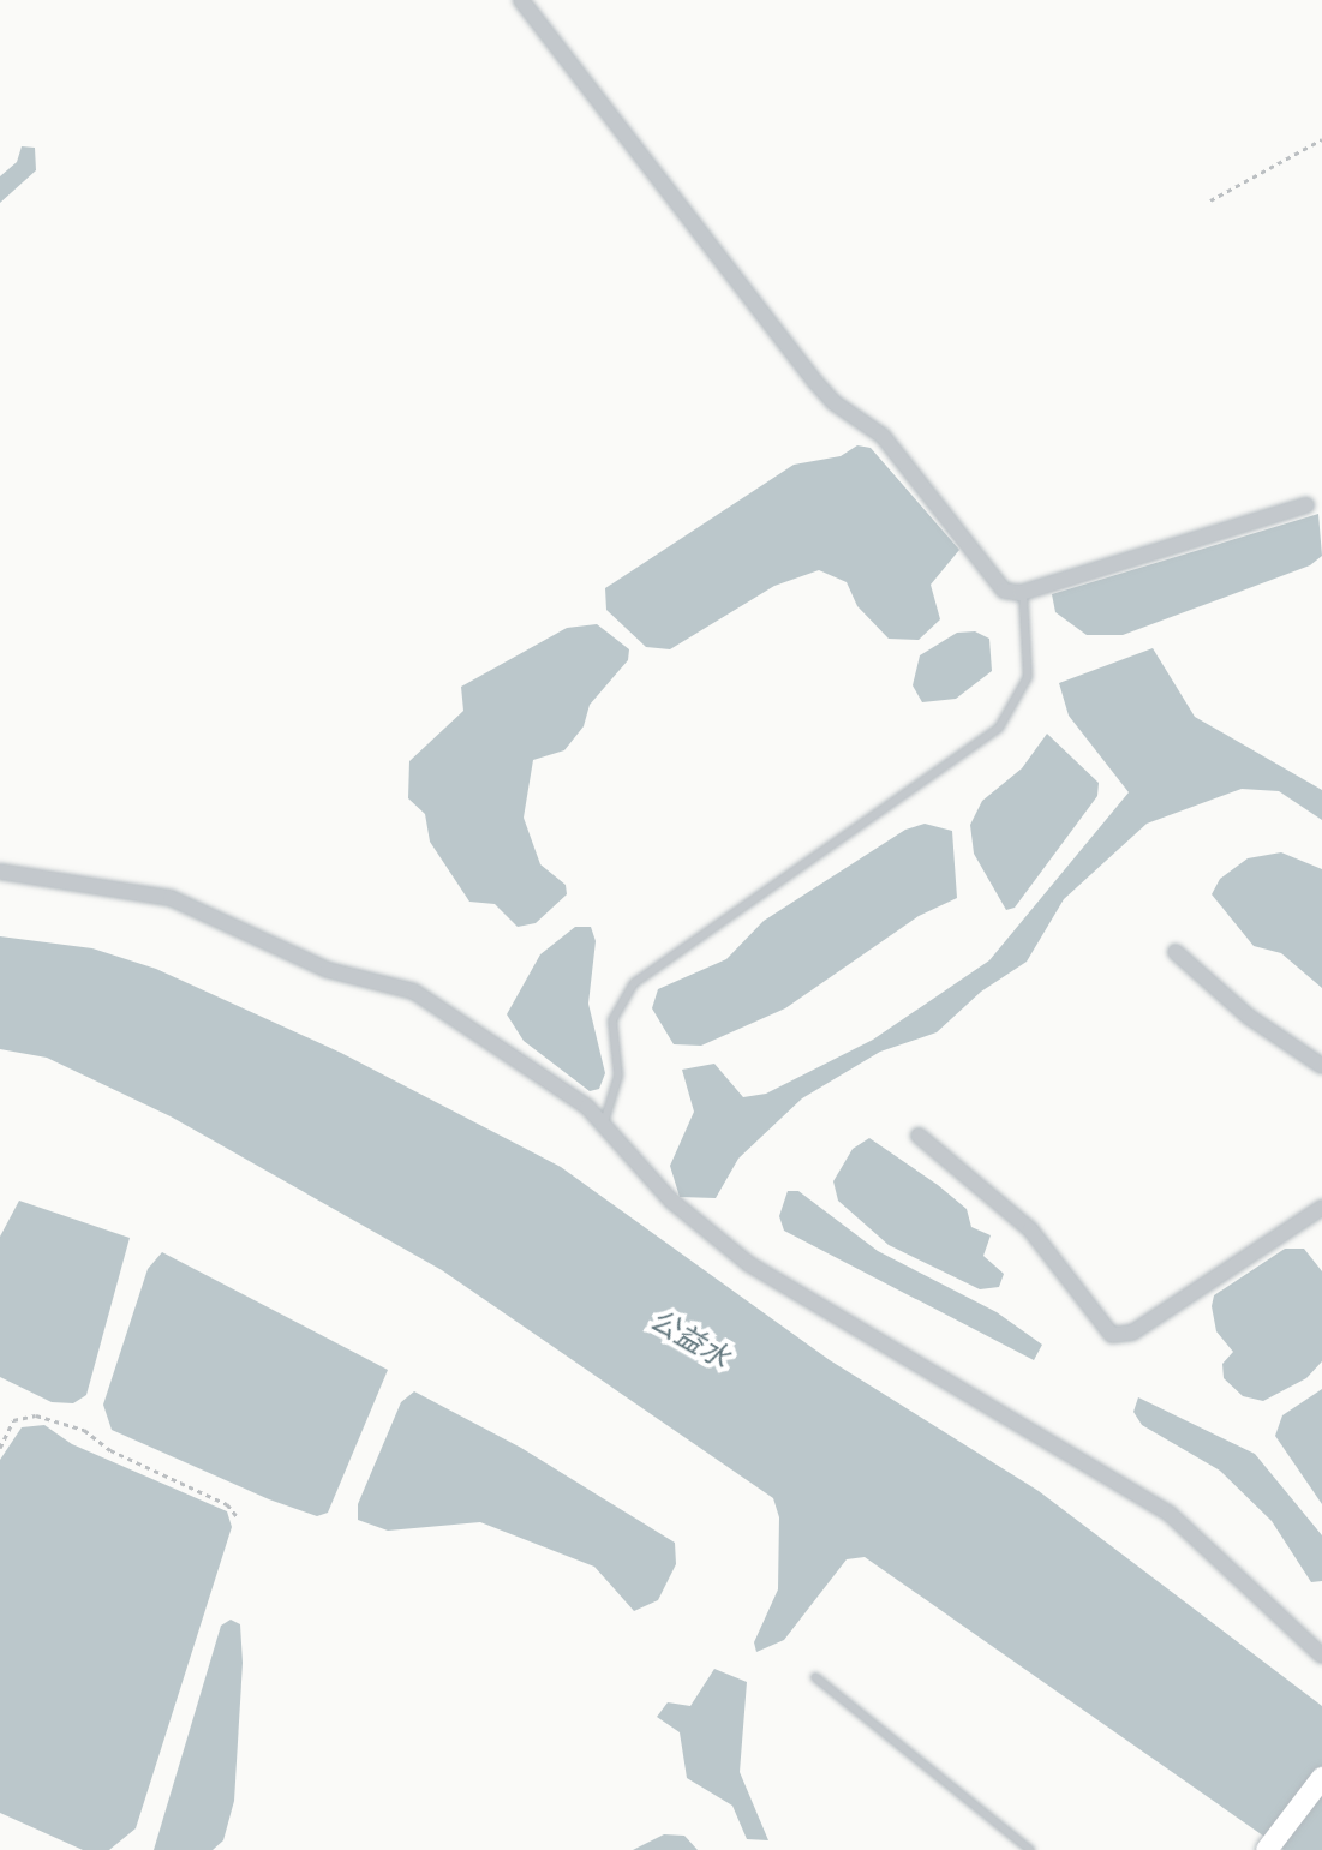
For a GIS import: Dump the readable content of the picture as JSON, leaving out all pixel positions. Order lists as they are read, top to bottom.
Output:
{
  "water": ["公益水"]
}
